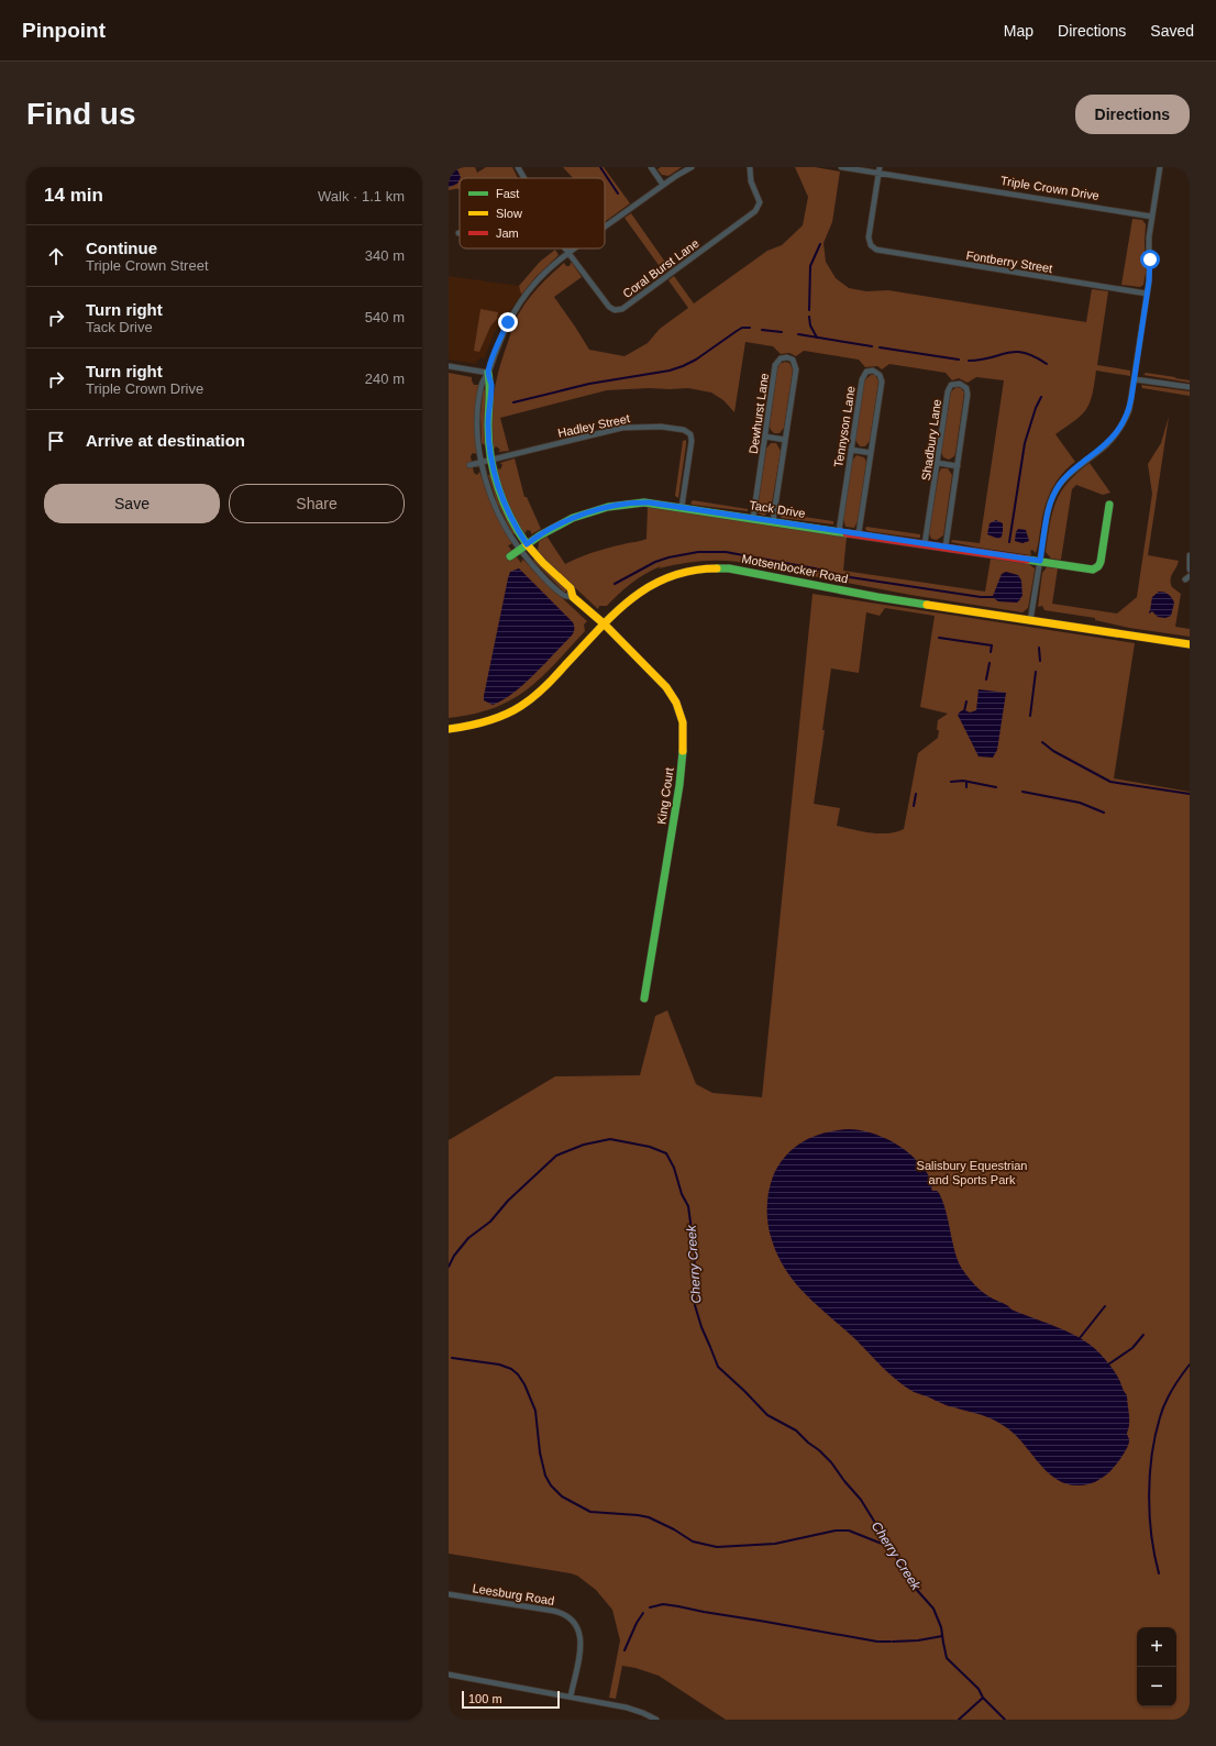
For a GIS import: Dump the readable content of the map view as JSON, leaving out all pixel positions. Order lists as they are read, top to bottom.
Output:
{
  "streets": {
    "street": [
      "Triple Crown Drive",
      "Fontberry Street",
      "Coral Burst Lane",
      "Dewhurst Lane",
      "Hadley Street",
      "Tennyson Lane",
      "Shadbury Lane",
      "Tack Drive",
      "Motsenbocker Road",
      "King Court",
      "Leesburg Road"
    ]
  },
  "crossings": [
    ["Triple Crown Drive", "Fontberry Street"],
    ["Dewhurst Lane", "Tack Drive"],
    ["Hadley Street", "Tack Drive"],
    ["Tennyson Lane", "Tack Drive"],
    ["Shadbury Lane", "Tack Drive"],
    ["Motsenbocker Road", "King Court"]
  ],
  "water": ["Cherry Creek"],
  "parks": ["Salisbury Equestrian and Sports Park"],
  "legend": ["Fast", "Slow", "Jam"],
  "scale_bar": "100 m",
  "page": {
    "header": "Pinpoint",
    "nav": ["Map", "Directions", "Saved"],
    "buttons": [
      "Directions",
      ["Save", "Share"]
    ],
    "title": "Find us",
    "heading": ["14 min", "Walk · 1.1 km"],
    "list": [
      ["Continue", "Triple Crown Street", "340 m"],
      ["Turn right", "Tack Drive", "540 m"],
      ["Turn right", "Triple Crown Drive", "240 m"],
      "Arrive at destination"
    ],
    "map_buttons": ["+", "−"],
    "scale": "100 m"
  }
}
